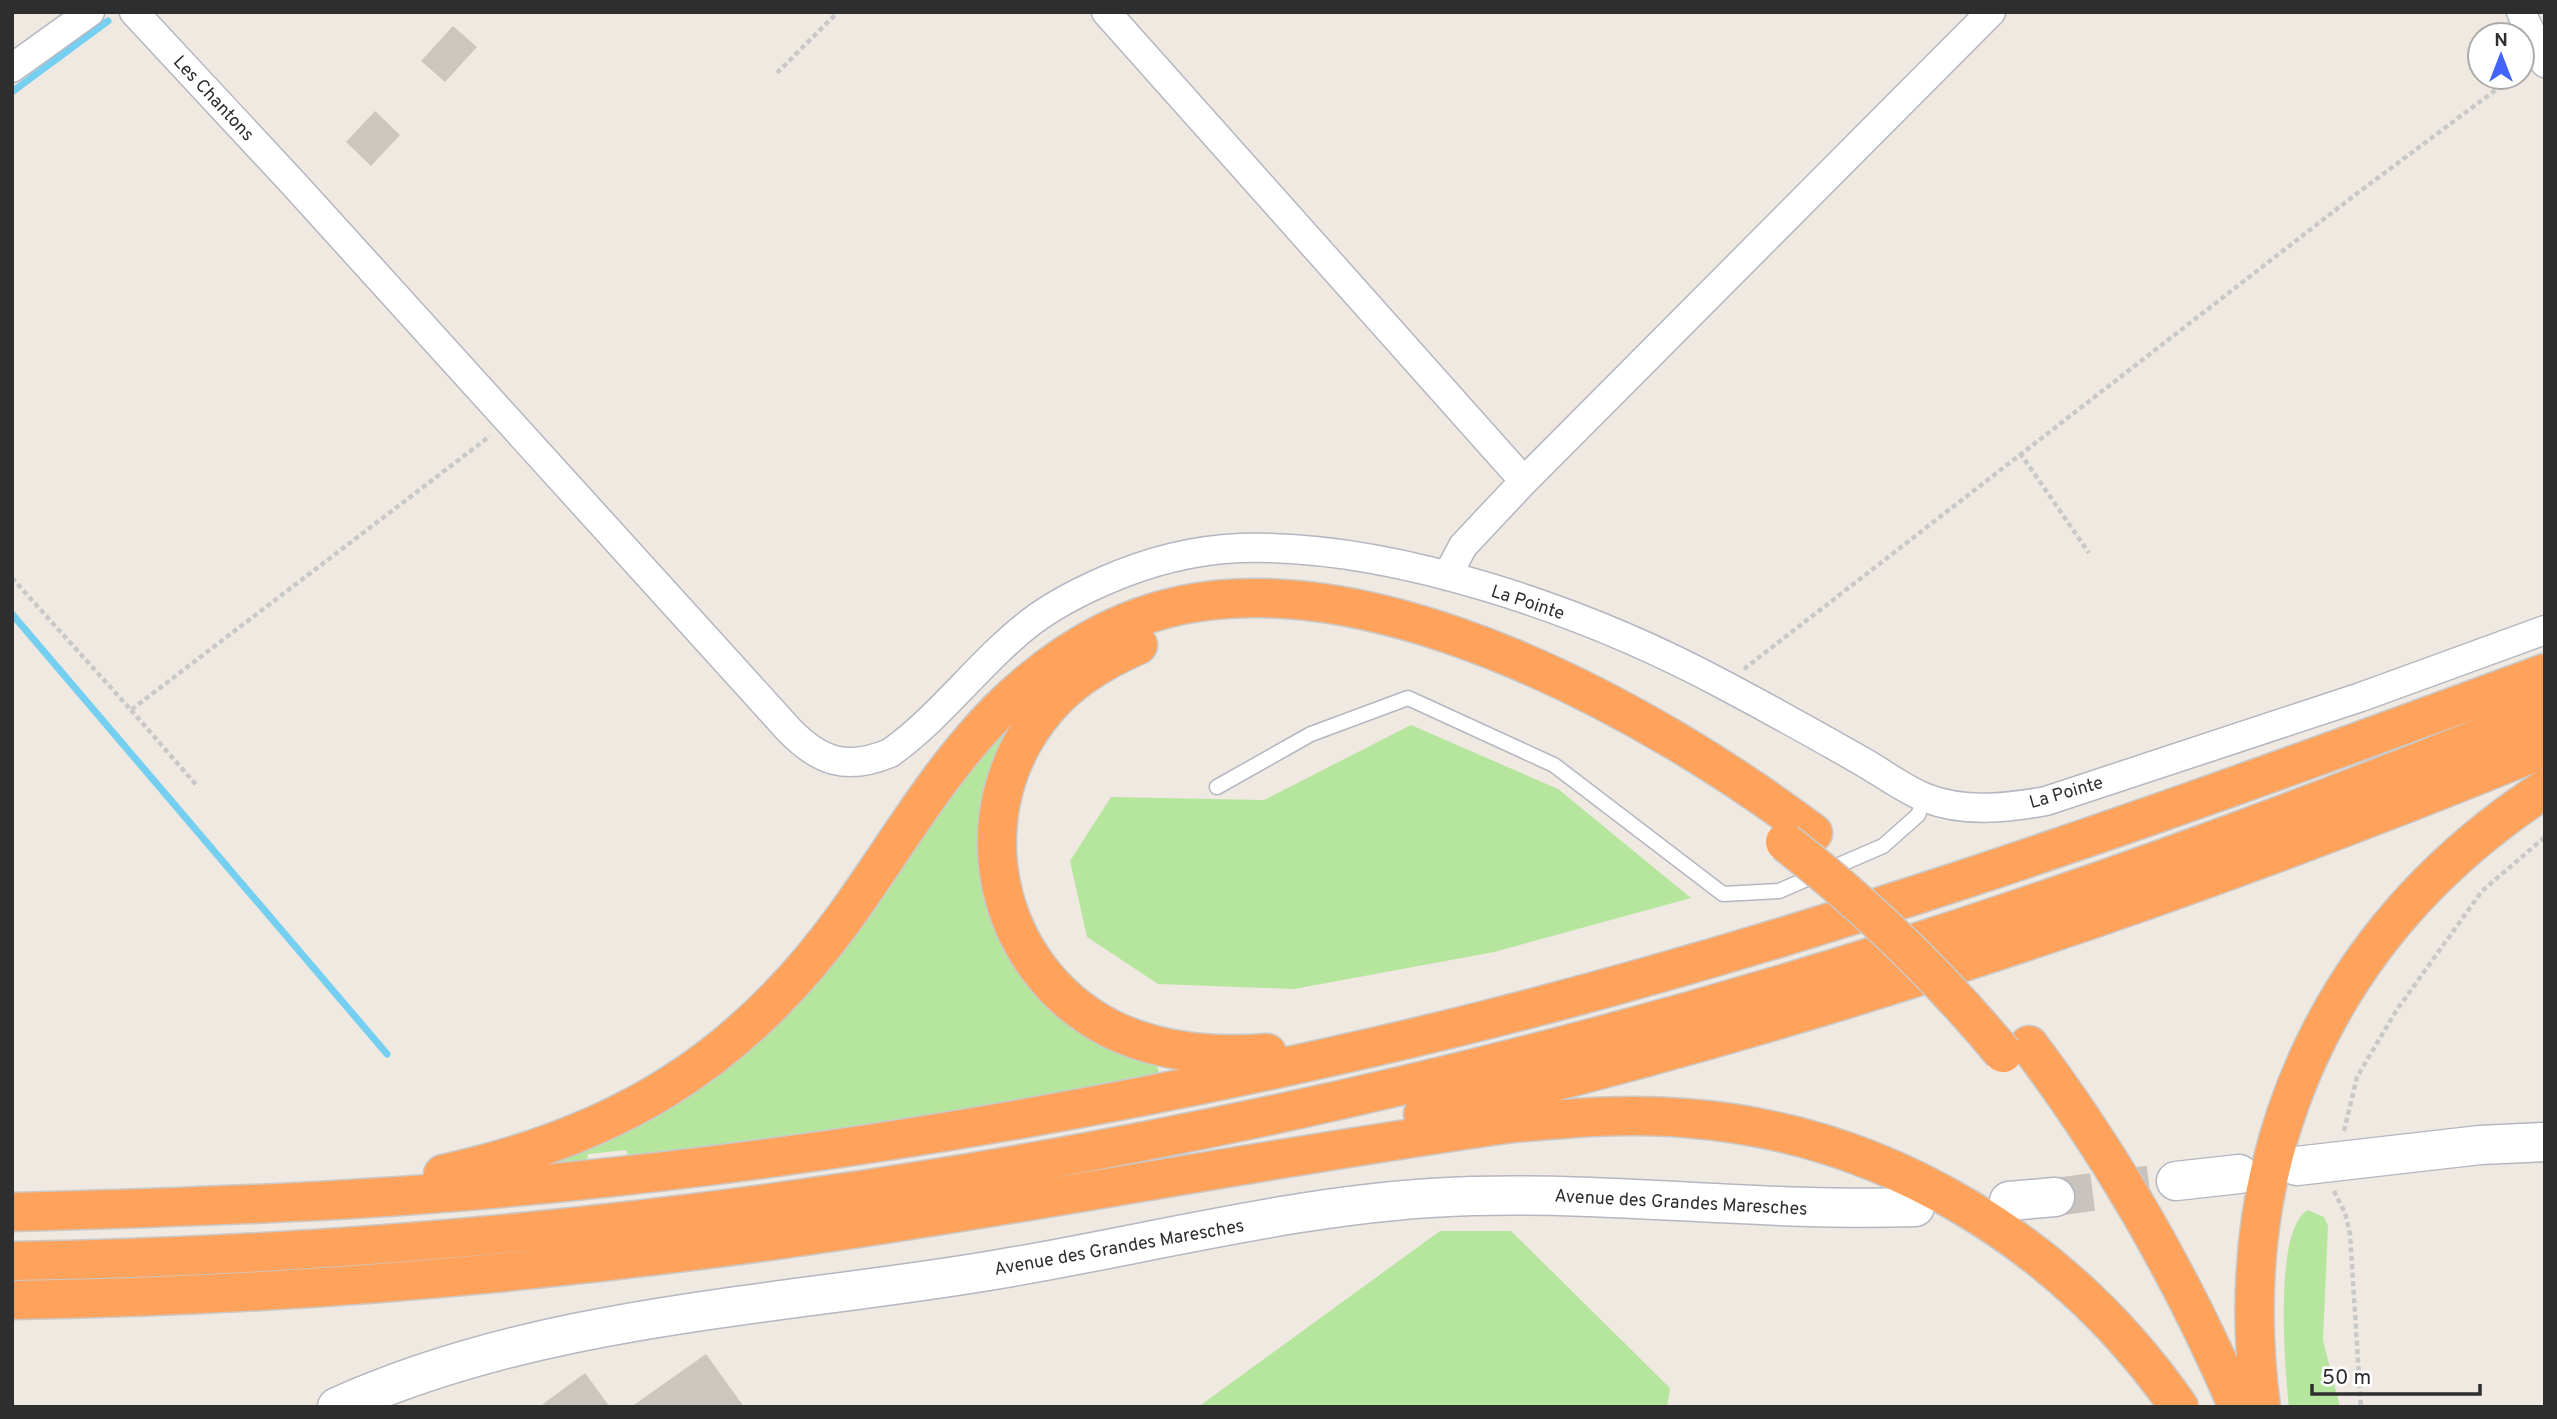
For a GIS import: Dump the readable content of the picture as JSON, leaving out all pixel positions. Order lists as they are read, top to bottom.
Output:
{
  "streets": {
    "main road": ["Avenue des Grandes Maresches"],
    "street": ["Les Chantons", "La Pointe"]
  },
  "crossings": [
    ["Les Chantons", "La Pointe"]
  ],
  "scale_bar": "50 m",
  "north": "top"
}
